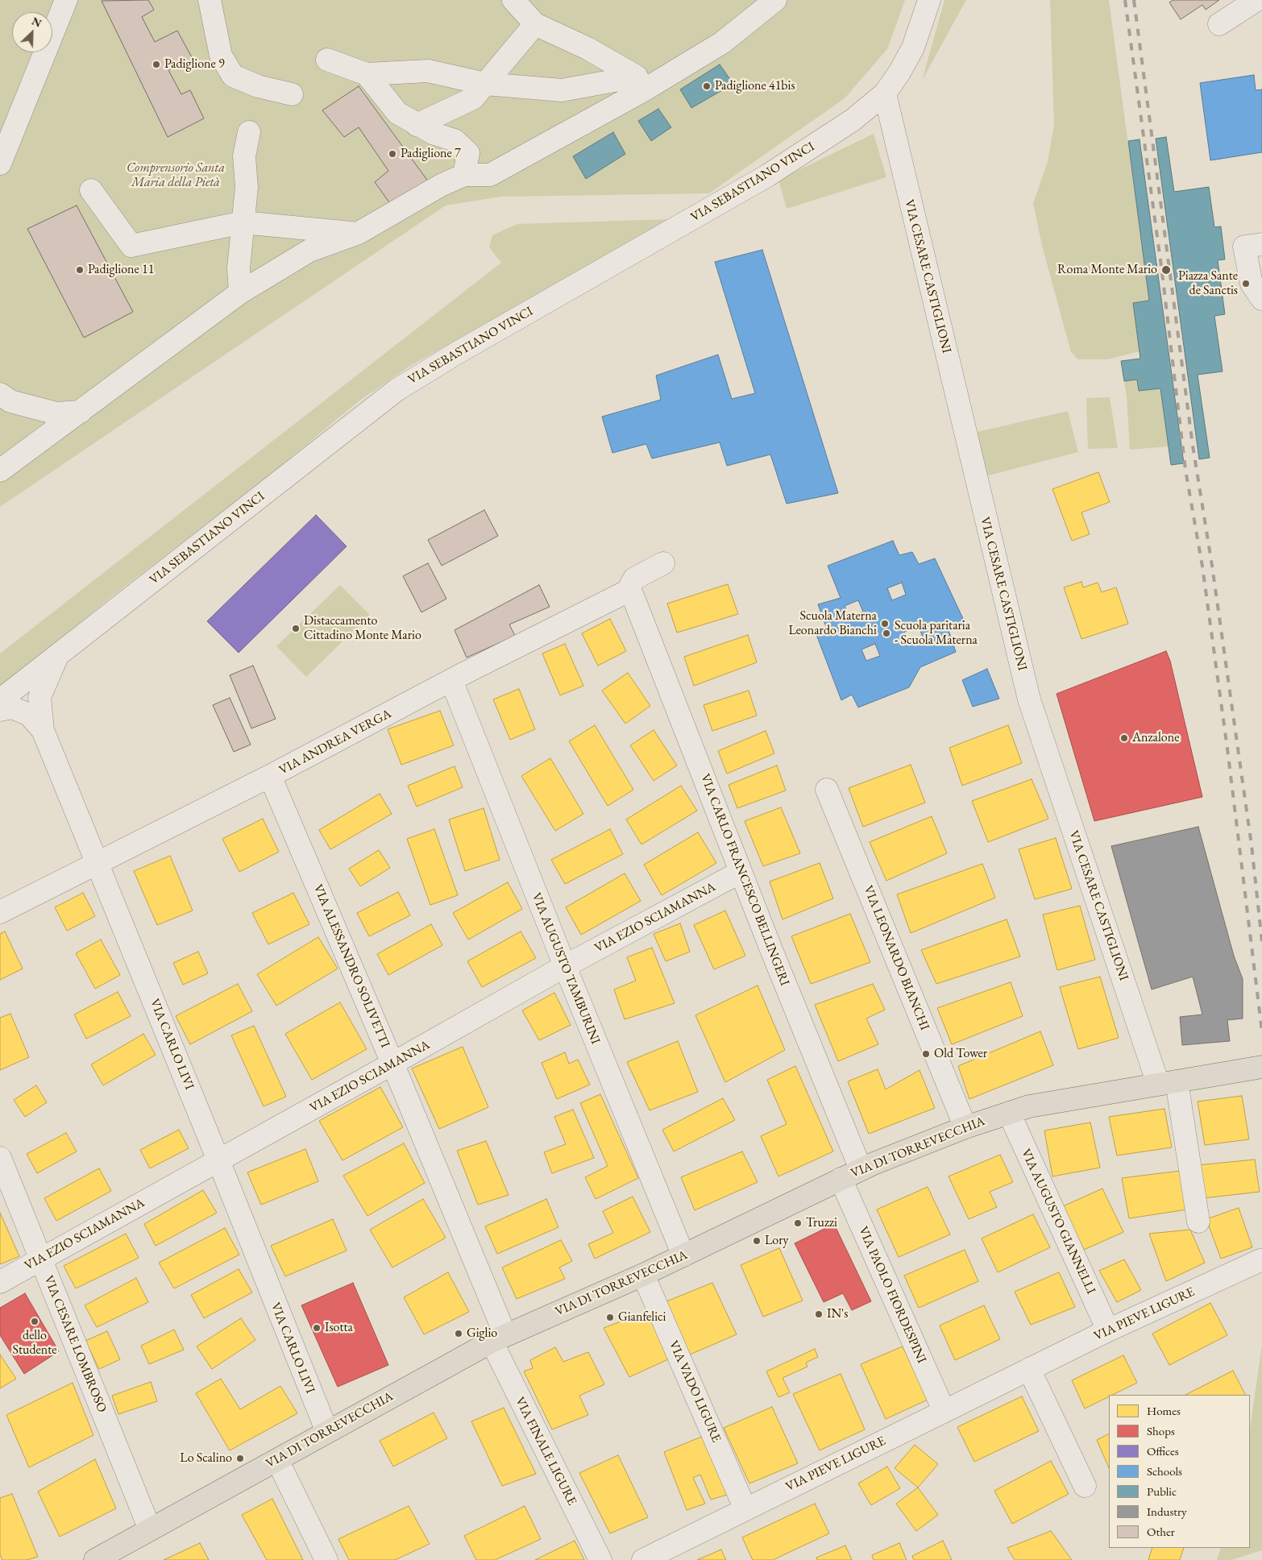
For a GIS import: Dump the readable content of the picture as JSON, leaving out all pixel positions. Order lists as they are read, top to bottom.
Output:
{
  "streets": {
    "main road": ["VIA DI TORREVECCHIA"],
    "street": [
      "VIA SEBASTIANO VINCI",
      "VIA CESARE CASTIGLIONI",
      "VIA ANDREA VERGA",
      "VIA CARLO FRANCESCO BELLINGERI",
      "VIA EZIO SCIAMANNA",
      "VIA LEONARDO BIANCHI",
      "VIA ALESSANDRO SOLIVETTI",
      "VIA AUGUSTO TAMBURINI",
      "VIA CARLO LIVI",
      "VIA AUGUSTO GIANNELLI",
      "VIA PAOLO FIORDESPINI",
      "VIA PIEVE LIGURE",
      "VIA CESARE LOMBROSO",
      "VIA VADO LIGURE",
      "VIA FINALE LIGURE"
    ]
  },
  "crossings": [
    ["VIA SEBASTIANO VINCI", "VIA CESARE CASTIGLIONI"],
    ["VIA SEBASTIANO VINCI", "VIA CARLO LIVI"],
    ["VIA CESARE CASTIGLIONI", "VIA DI TORREVECCHIA"],
    ["VIA ANDREA VERGA", "VIA CARLO FRANCESCO BELLINGERI"],
    ["VIA ANDREA VERGA", "VIA ALESSANDRO SOLIVETTI"],
    ["VIA ANDREA VERGA", "VIA AUGUSTO TAMBURINI"],
    ["VIA ANDREA VERGA", "VIA CARLO LIVI"],
    ["VIA CARLO FRANCESCO BELLINGERI", "VIA EZIO SCIAMANNA"],
    ["VIA CARLO FRANCESCO BELLINGERI", "VIA DI TORREVECCHIA"],
    ["VIA EZIO SCIAMANNA", "VIA ALESSANDRO SOLIVETTI"],
    ["VIA EZIO SCIAMANNA", "VIA AUGUSTO TAMBURINI"],
    ["VIA EZIO SCIAMANNA", "VIA CARLO LIVI"],
    ["VIA EZIO SCIAMANNA", "VIA CESARE LOMBROSO"],
    ["VIA LEONARDO BIANCHI", "VIA DI TORREVECCHIA"],
    ["VIA ALESSANDRO SOLIVETTI", "VIA DI TORREVECCHIA"],
    ["VIA ALESSANDRO SOLIVETTI", "VIA FINALE LIGURE"],
    ["VIA AUGUSTO TAMBURINI", "VIA DI TORREVECCHIA"],
    ["VIA CARLO LIVI", "VIA DI TORREVECCHIA"],
    ["VIA DI TORREVECCHIA", "VIA AUGUSTO GIANNELLI"],
    ["VIA DI TORREVECCHIA", "VIA PAOLO FIORDESPINI"],
    ["VIA DI TORREVECCHIA", "VIA CESARE LOMBROSO"],
    ["VIA DI TORREVECCHIA", "VIA VADO LIGURE"],
    ["VIA DI TORREVECCHIA", "VIA FINALE LIGURE"],
    ["VIA AUGUSTO GIANNELLI", "VIA PIEVE LIGURE"],
    ["VIA PAOLO FIORDESPINI", "VIA PIEVE LIGURE"],
    ["VIA PIEVE LIGURE", "VIA VADO LIGURE"]
  ],
  "parks": ["Comprensorio Santa Maria della Pietà"],
  "places": [
    "Padiglione 9",
    "Padiglione 41bis",
    "Padiglione 7",
    "Padiglione 11",
    "Roma Monte Mario",
    "Piazza Sante de Sanctis",
    "Scuola Materna Leonardo Bianchi",
    "Distaccamento Cittadino Monte Mario",
    "Scuola paritaria - Scuola Materna",
    "Anzalone",
    "Old Tower",
    "Truzzi",
    "Lory",
    "IN's",
    "Gianfelici",
    "dello Studente",
    "Isotta",
    "Giglio",
    "Lo Scalino"
  ],
  "legend": [
    "Homes",
    "Shops",
    "Offices",
    "Schools",
    "Public",
    "Industry",
    "Other"
  ],
  "north": "top right"
}
